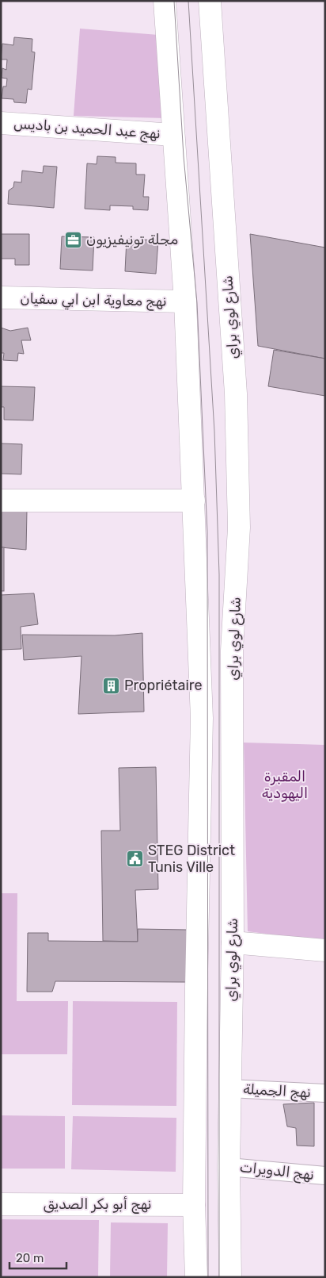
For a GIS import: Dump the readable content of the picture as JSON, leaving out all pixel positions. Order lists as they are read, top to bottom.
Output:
{
  "streets": {
    "street": [
      "نهج عبد الحميد بن باديس",
      "نهج معاوية ابن ابي سفيان",
      "شارع لوي براي",
      "نهج الجميلة",
      "نهج الدويرات",
      "نهج أبو بكر الصديق"
    ]
  },
  "crossings": [
    ["شارع لوي براي", "نهج الجميلة"],
    ["شارع لوي براي", "نهج الدويرات"]
  ],
  "parks": ["المقبرة اليهودية"],
  "places": {
    "office": ["مجلة تونيفيزيون"],
    "building": ["Propriétaire"],
    "public building": ["STEG District Tunis Ville"]
  },
  "scale_bar": "20 m"
}
